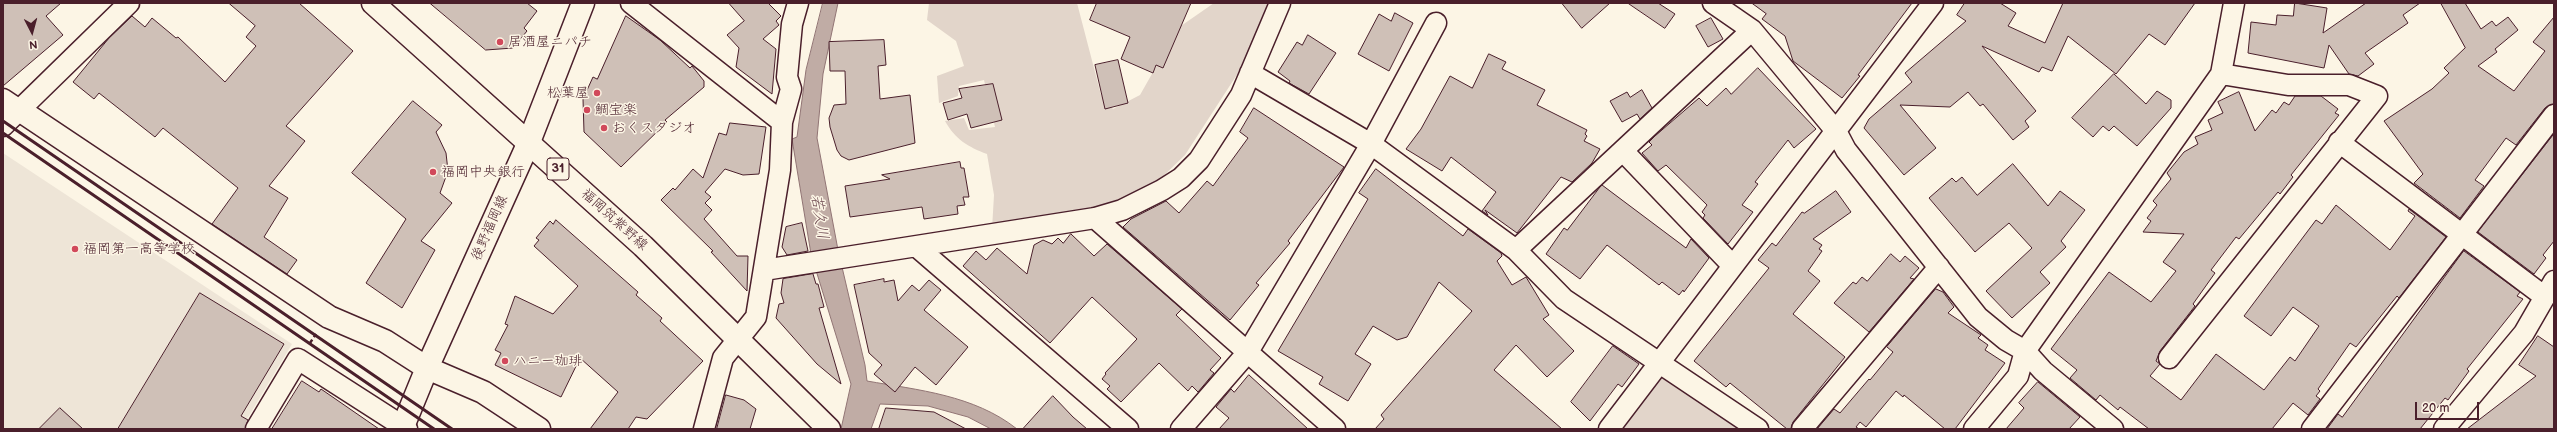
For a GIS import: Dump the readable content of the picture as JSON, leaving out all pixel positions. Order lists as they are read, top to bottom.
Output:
{
  "streets": {
    "main road": ["31", "福岡筑紫野線", "後野福岡線"]
  },
  "crossings": [
    ["福岡筑紫野線", "後野福岡線"]
  ],
  "water": ["若久川"],
  "places": [
    "居酒屋ニパチ",
    "松葉屋",
    "鯛宝楽",
    "おくスタジオ",
    "福岡中央銀行",
    "福岡第一高等学校",
    "ハニー珈琲"
  ],
  "scale_bar": "20 m",
  "north": "bottom"
}
